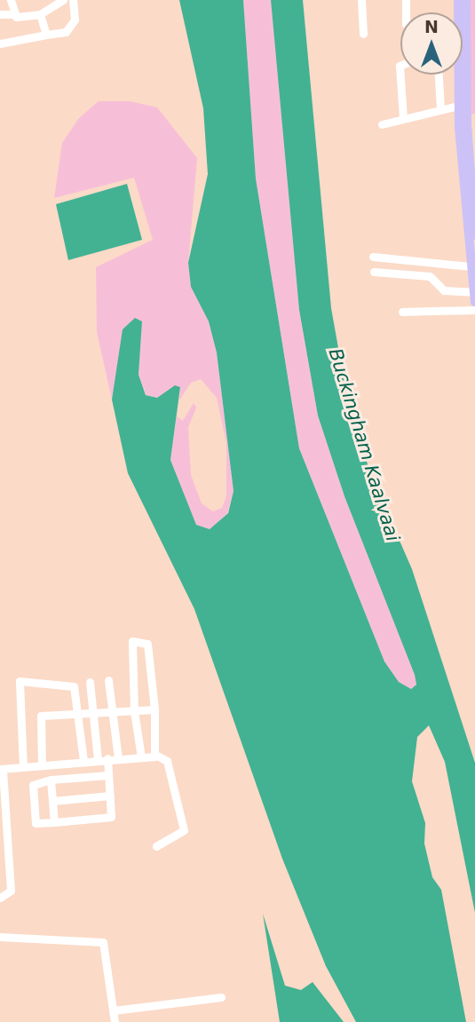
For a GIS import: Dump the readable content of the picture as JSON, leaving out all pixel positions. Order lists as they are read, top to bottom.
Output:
{
  "water": ["Buckingham Kaalvaai"],
  "north": "top"
}
